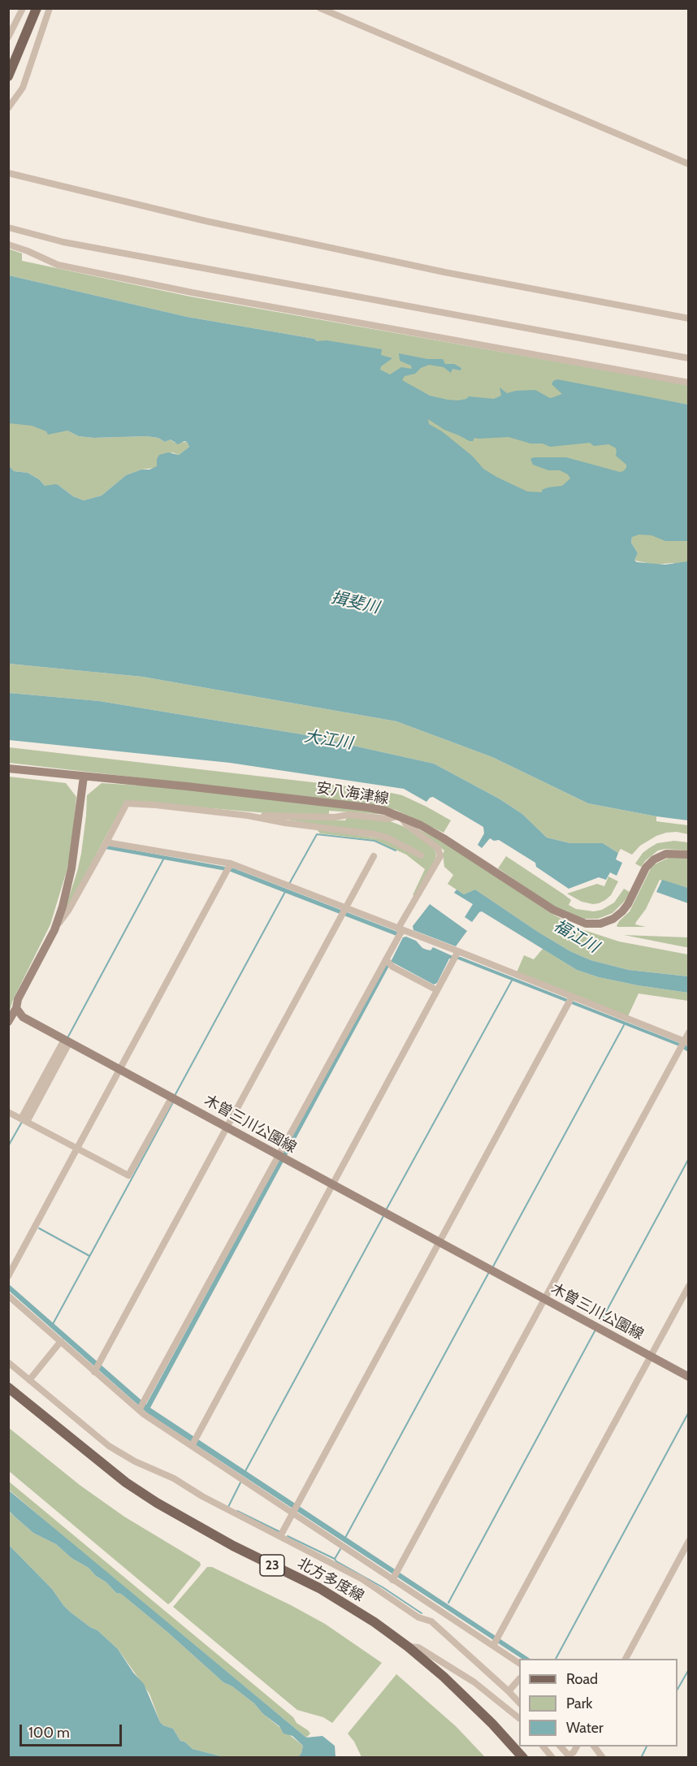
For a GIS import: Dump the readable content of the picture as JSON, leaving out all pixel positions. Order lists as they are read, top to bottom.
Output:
{
  "streets": {
    "main road": [
      "安八海津線",
      "木曽三川公園線",
      "23",
      "北方多度線"
    ]
  },
  "water": ["揖斐川", "大江川", "福江川"],
  "legend": ["Road", "Park", "Water"],
  "scale_bar": "100 m"
}
